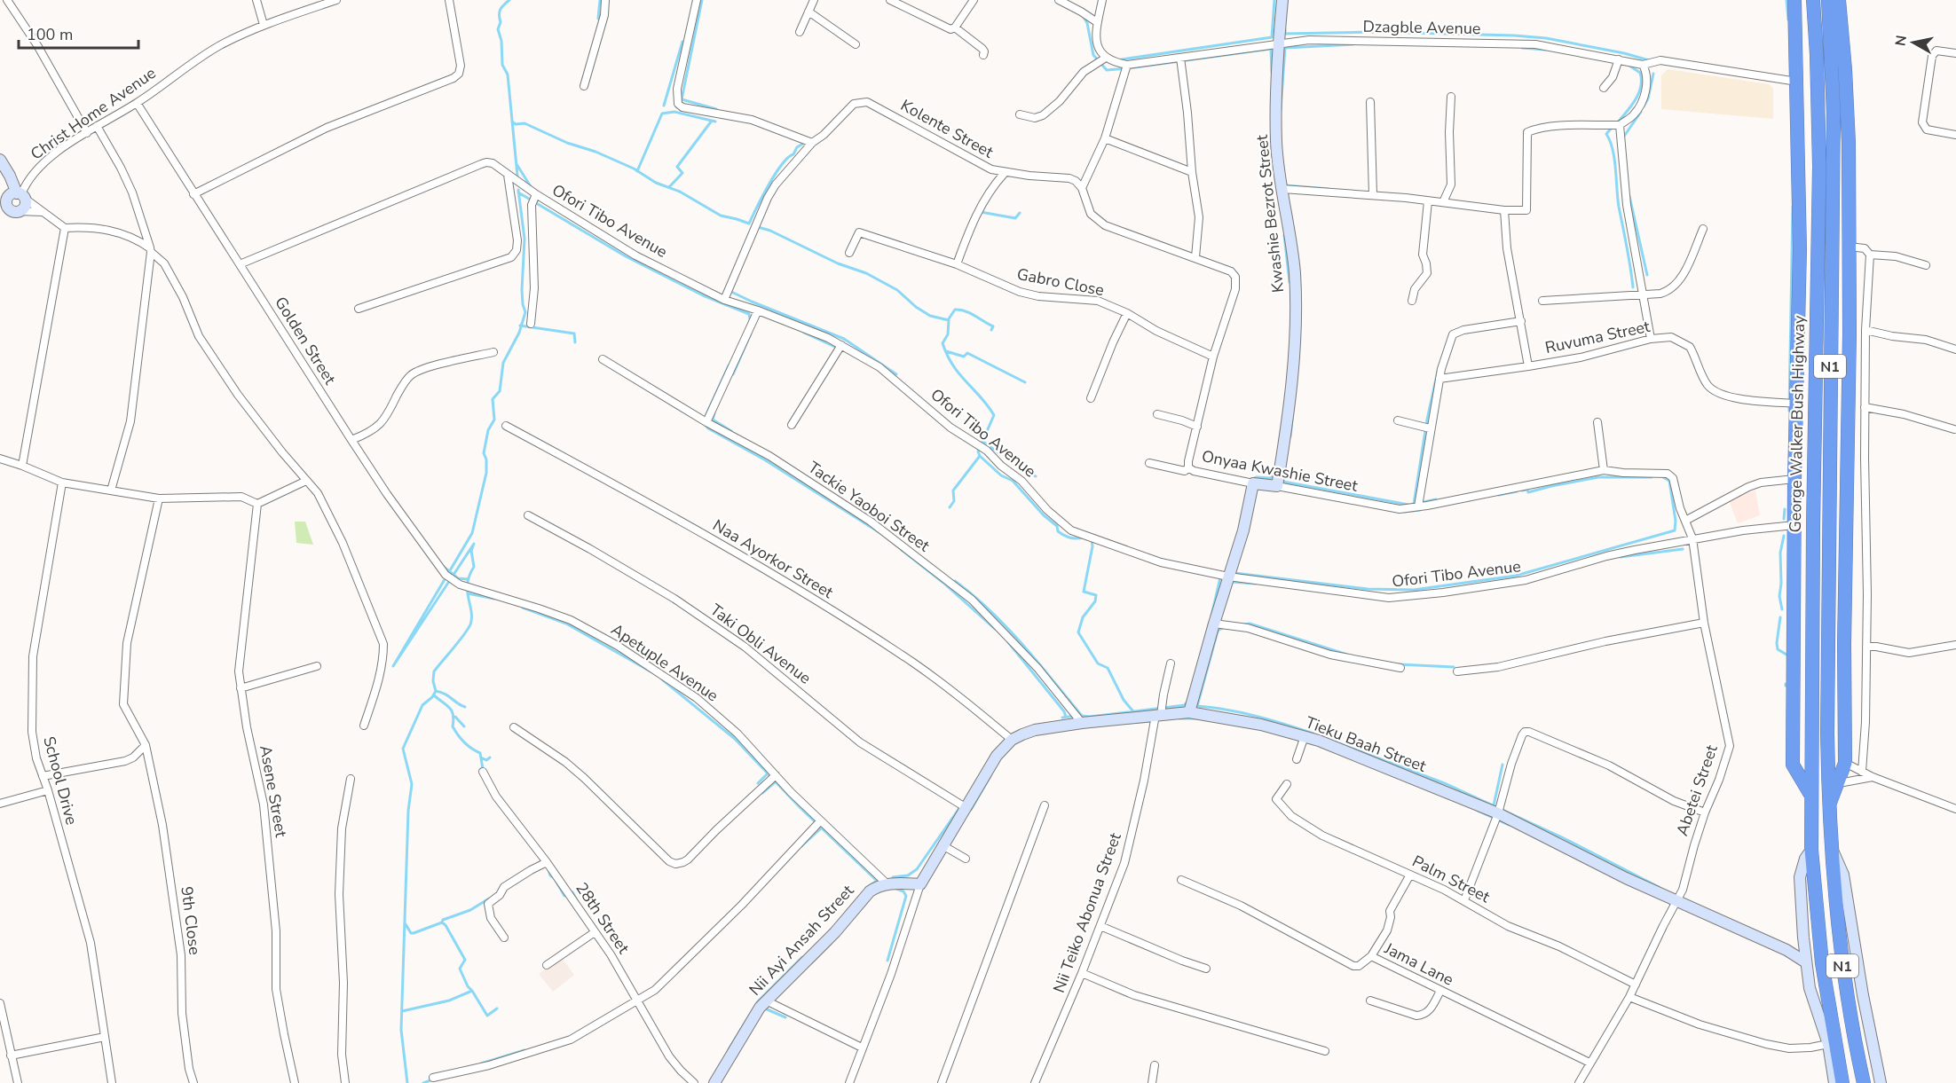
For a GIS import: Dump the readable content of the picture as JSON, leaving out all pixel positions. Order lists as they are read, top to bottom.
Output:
{
  "streets": {
    "highway": ["N1", "George Walker Bush Highway"],
    "street": [
      "Dzagble Avenue",
      "Christ Home Avenue",
      "Kolente Street",
      "Kwashie Bezrot Street",
      "Ofori Tibo Avenue",
      "Gabro Close",
      "Ruvuma Street",
      "Golden Street",
      "Onyaa Kwashie Street",
      "Tackie Yaoboi Street",
      "Naa Ayorkor Street",
      "Taki Obli Avenue",
      "Apetuple Avenue",
      "Tieku Baah Street",
      "School Drive",
      "Abetei Street",
      "Asene Street",
      "Palm Street",
      "Nii Teiko Abonua Street",
      "28th Street",
      "9th Close",
      "Nii Ayi Ansah Street",
      "Jama Lane"
    ]
  },
  "crossings": [
    ["Dzagble Avenue", "Kwashie Bezrot Street"],
    ["Christ Home Avenue", "Golden Street"],
    ["Kolente Street", "Ofori Tibo Avenue"],
    ["Kolente Street", "Onyaa Kwashie Street"],
    ["Kwashie Bezrot Street", "Onyaa Kwashie Street"],
    ["Ofori Tibo Avenue", "Golden Street"],
    ["Ofori Tibo Avenue", "Abetei Street"],
    ["Gabro Close", "Onyaa Kwashie Street"],
    ["Golden Street", "Apetuple Avenue"],
    ["George Walker Bush Highway", "Tieku Baah Street"],
    ["Onyaa Kwashie Street", "Abetei Street"],
    ["Tackie Yaoboi Street", "Tieku Baah Street"],
    ["Naa Ayorkor Street", "Tieku Baah Street"],
    ["Taki Obli Avenue", "Tieku Baah Street"],
    ["Apetuple Avenue", "Nii Ayi Ansah Street"],
    ["Tieku Baah Street", "Abetei Street"],
    ["Tieku Baah Street", "Nii Teiko Abonua Street"],
    ["Tieku Baah Street", "Nii Ayi Ansah Street"],
    ["Abetei Street", "Palm Street"],
    ["Abetei Street", "Jama Lane"]
  ],
  "scale_bar": "100 m",
  "north": "left"
}
